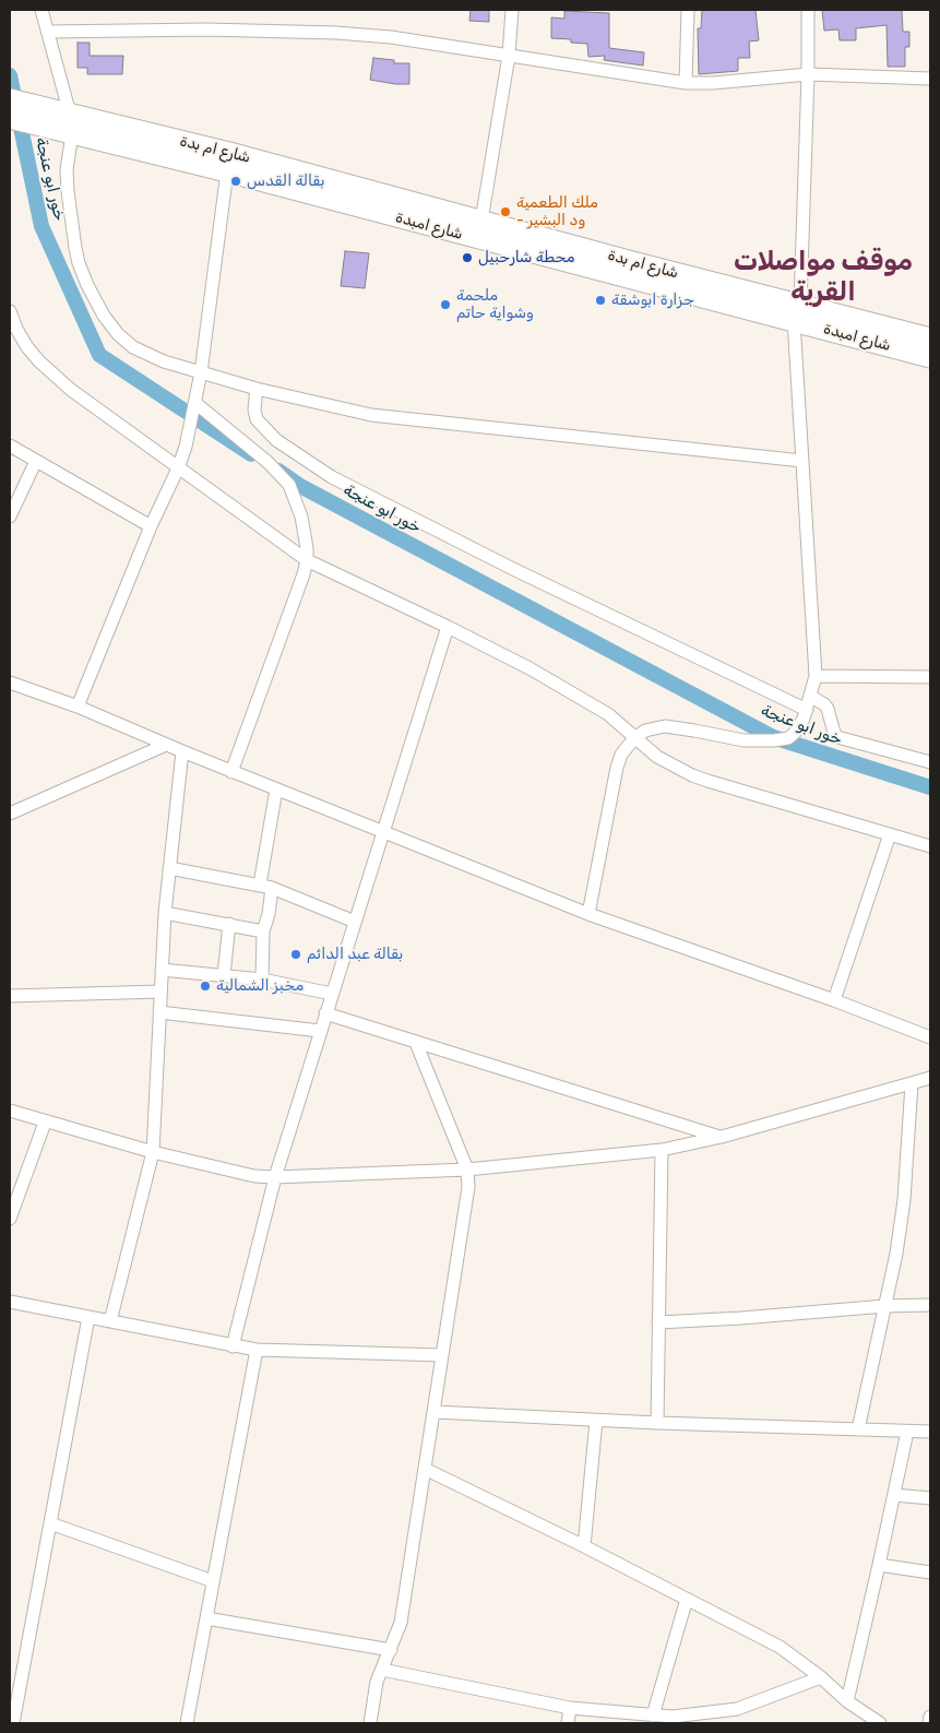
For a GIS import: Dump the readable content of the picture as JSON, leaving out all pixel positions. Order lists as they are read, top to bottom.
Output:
{
  "streets": {
    "main road": ["شارع ام بدة", "شارع امبدة"]
  },
  "crossings": [
    ["شارع ام بدة", "شارع امبدة"]
  ],
  "districts": ["موقف مواصلات القرية"],
  "water": ["خور ابو عنجة"],
  "places": [
    "بقالة القدس",
    "ملك الطعمية - ود البشير",
    "محطة شارحبيل",
    "جزارة ابوشقة",
    "ملحمة وشواية حاتم",
    "بقالة عبد الدائم",
    "مخبز الشمالية"
  ]
}
